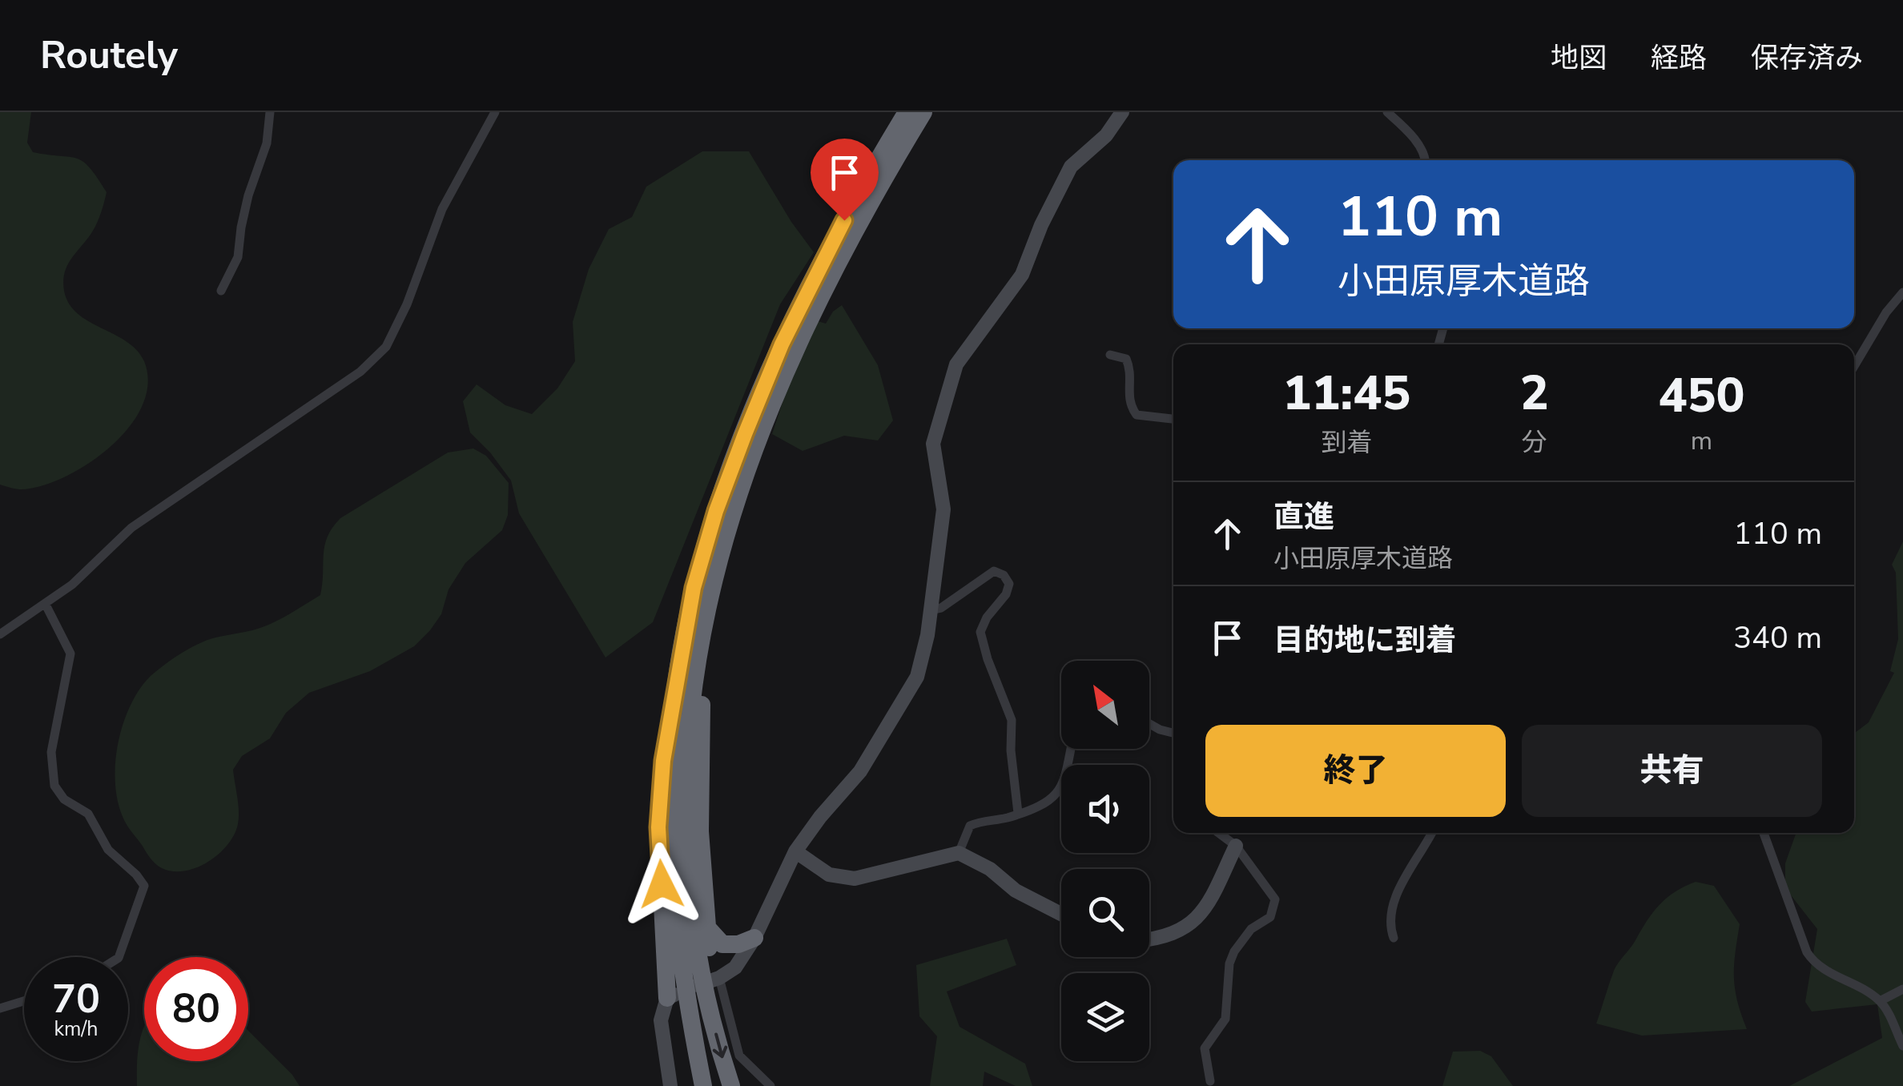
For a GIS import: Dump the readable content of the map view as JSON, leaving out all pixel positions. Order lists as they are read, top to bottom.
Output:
{
  "north": "top left",
  "page": {
    "header": "Routely",
    "nav": ["地図", "経路", "保存済み"],
    "turn": ["110 m", "小田原厚木道路"],
    "eta": [
      "11:45",
      "到着",
      "2",
      "分",
      "450",
      "m"
    ],
    "list": [
      {
        "name": "直進",
        "note": "小田原厚木道路",
        "value": "110 m"
      },
      {
        "name": "目的地に到着",
        "value": "340 m"
      }
    ],
    "buttons": ["終了", "共有"],
    "speed": "70 km/h",
    "limit": "80"
  }
}
